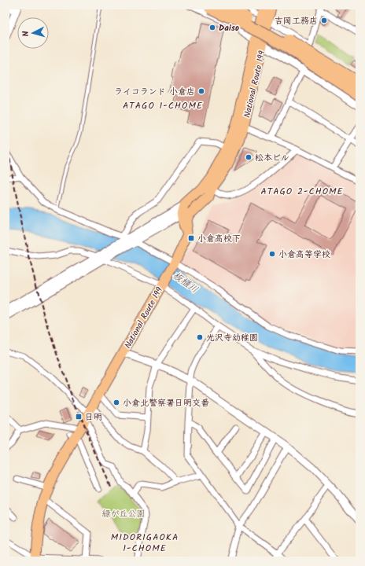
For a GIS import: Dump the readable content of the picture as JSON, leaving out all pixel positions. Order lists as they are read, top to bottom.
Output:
{
  "streets": {
    "highway": ["National Route 199"]
  },
  "districts": ["ATAGO 1-CHOME", "ATAGO 2-CHOME", "MIDORIGAOKA 1-CHOME"],
  "water": ["板櫃川"],
  "parks": ["緑が丘公園"],
  "places": {
    "other": [
      "吉岡工務店",
      "Daiso",
      "ライコランド 小倉店",
      "松本ビル",
      "小倉高等学校",
      "光沢寺幼稚園",
      "小倉北警察署日明交番"
    ],
    "transit": ["小倉高校下", "日明"]
  },
  "north": "left"
}
